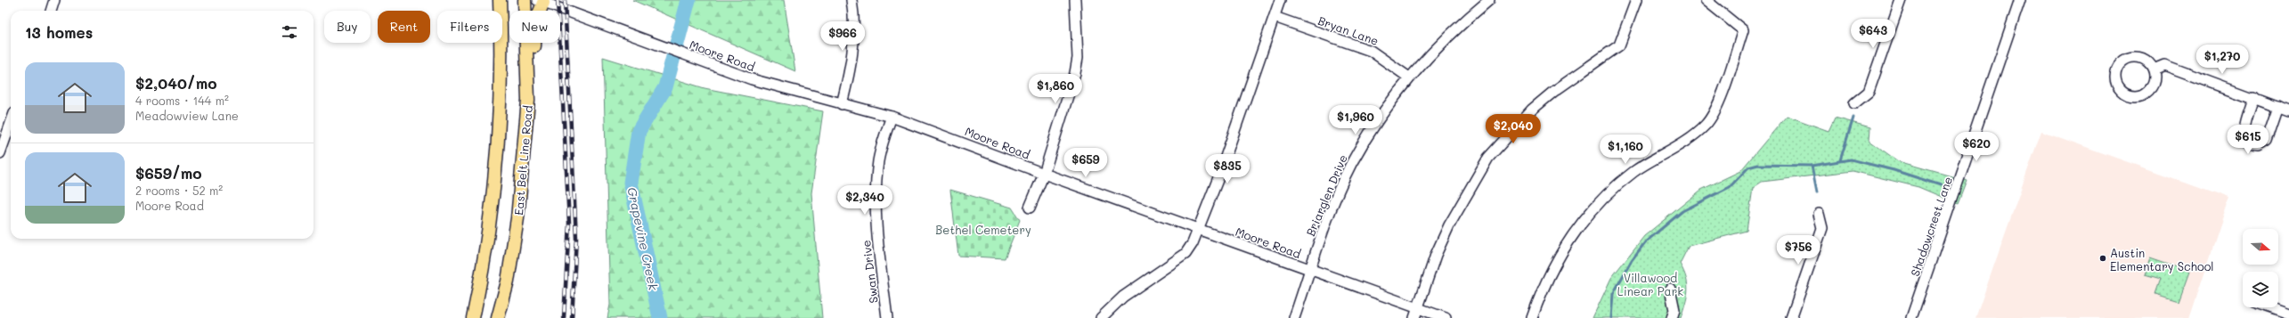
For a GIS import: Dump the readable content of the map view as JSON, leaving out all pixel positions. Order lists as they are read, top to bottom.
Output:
{
  "streets": {
    "main road": ["East Belt Line Road"],
    "street": [
      "Bryan Lane",
      "Moore Road",
      "Briarglen Drive",
      "Shadowcrest Lane",
      "Swan Drive"
    ]
  },
  "crossings": [
    ["Bryan Lane", "Briarglen Drive"],
    ["Moore Road", "Briarglen Drive"],
    ["Moore Road", "Swan Drive"]
  ],
  "water": ["Grapevine Creek"],
  "parks": ["Bethel Cemetery", "Villawood Linear Park"],
  "places": ["Austin Elementary School"],
  "north": "right",
  "page": {
    "chip": [
      "Buy",
      "Rent",
      "Filters",
      "New"
    ],
    "heading": "13 homes",
    "price": [
      "$643",
      "$966",
      "$1,270",
      "$1,860",
      "$1,960",
      "$2,040",
      "$615",
      "$620",
      "$1,160",
      "$659",
      "$835",
      "$2,340",
      "$756"
    ],
    "list": [
      {
        "name": "$2,040/mo",
        "note": "4 rooms · 144 m² · Meadowview Lane"
      },
      {
        "name": "$659/mo",
        "note": "2 rooms · 52 m² · Moore Road"
      }
    ]
  }
}
